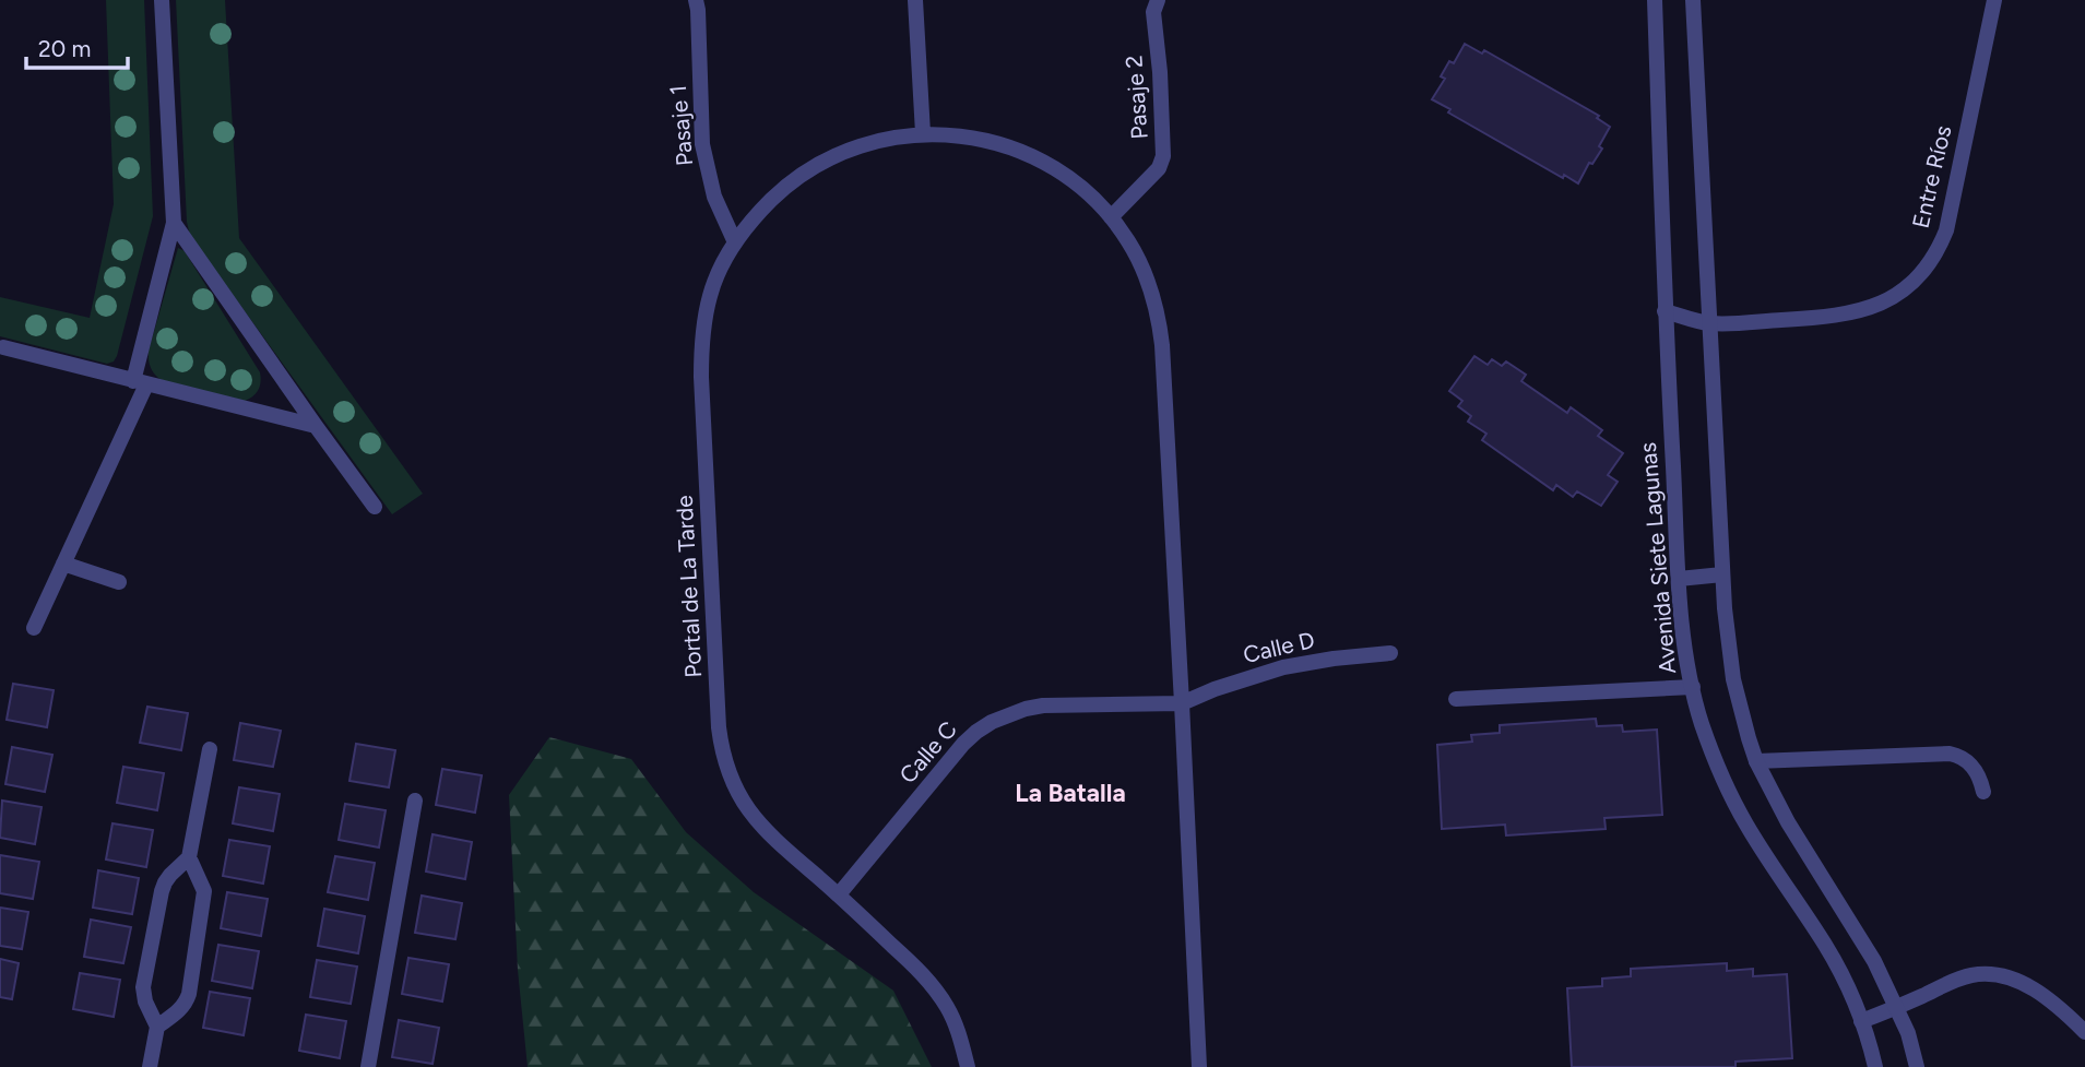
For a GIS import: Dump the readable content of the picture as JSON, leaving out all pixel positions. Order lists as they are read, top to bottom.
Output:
{
  "streets": {
    "street": [
      "Pasaje 2",
      "Pasaje 1",
      "Entre Ríos",
      "Avenida Siete Lagunas",
      "Portal de La Tarde",
      "Calle D",
      "Calle C"
    ]
  },
  "crossings": [
    ["Pasaje 2", "Portal de La Tarde"],
    ["Pasaje 1", "Portal de La Tarde"],
    ["Entre Ríos", "Avenida Siete Lagunas"],
    ["Portal de La Tarde", "Calle D"],
    ["Portal de La Tarde", "Calle C"],
    ["Calle D", "Calle C"]
  ],
  "districts": ["La Batalla"],
  "scale_bar": "20 m"
}
